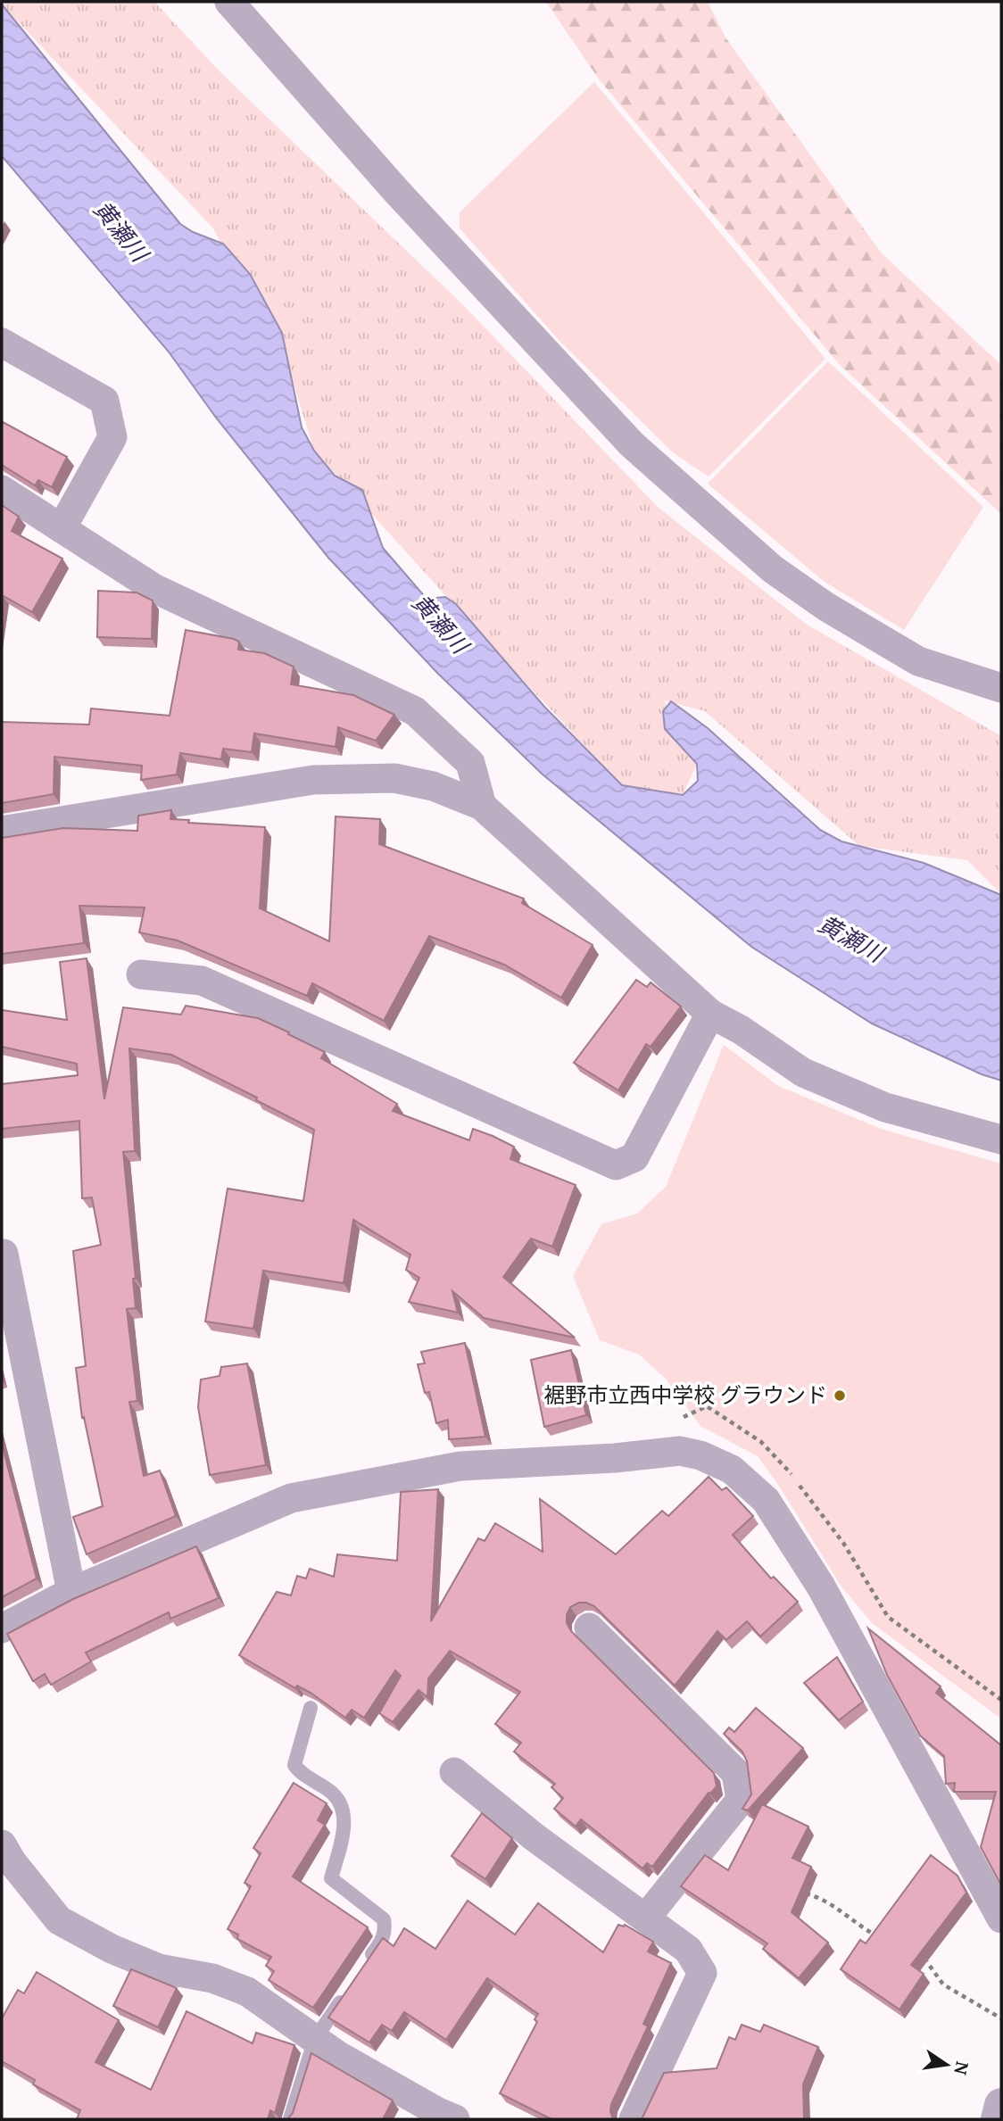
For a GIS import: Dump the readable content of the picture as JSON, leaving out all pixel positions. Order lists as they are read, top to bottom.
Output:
{
  "water": ["黄瀬川"],
  "places": ["裾野市立西中学校 グラウンド"],
  "north": "right"
}
